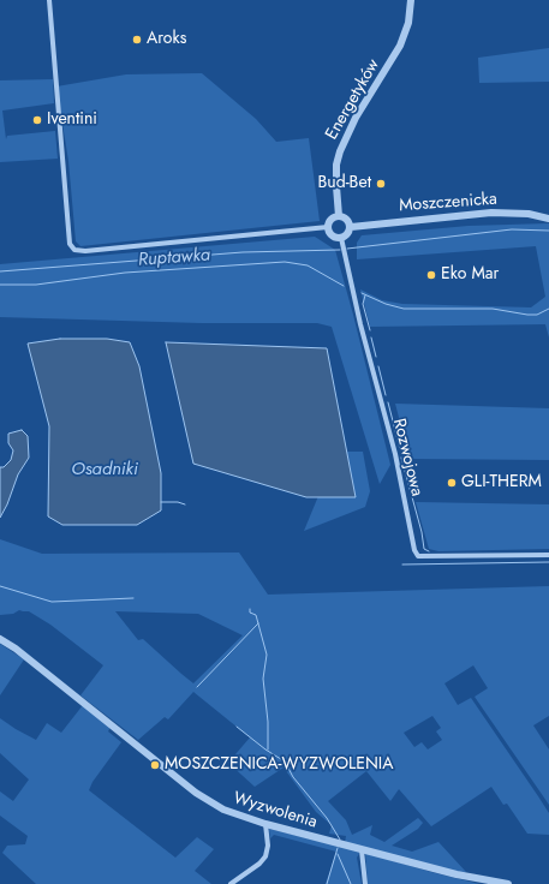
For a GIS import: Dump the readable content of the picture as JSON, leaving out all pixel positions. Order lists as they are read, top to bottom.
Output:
{
  "streets": {
    "street": [
      "Energetyków",
      "Moszczenicka",
      "Rozwojowa",
      "Wyzwolenia"
    ]
  },
  "crossings": [
    ["Energetyków", "Moszczenicka"],
    ["Energetyków", "Rozwojowa"],
    ["Moszczenicka", "Rozwojowa"]
  ],
  "water": ["Ruptawka", "Osadniki"],
  "places": [
    "Aroks",
    "Iventini",
    "Bud-Bet",
    "Eko Mar",
    "GLI-THERM",
    "MOSZCZENICA-WYZWOLENIA"
  ]
}
